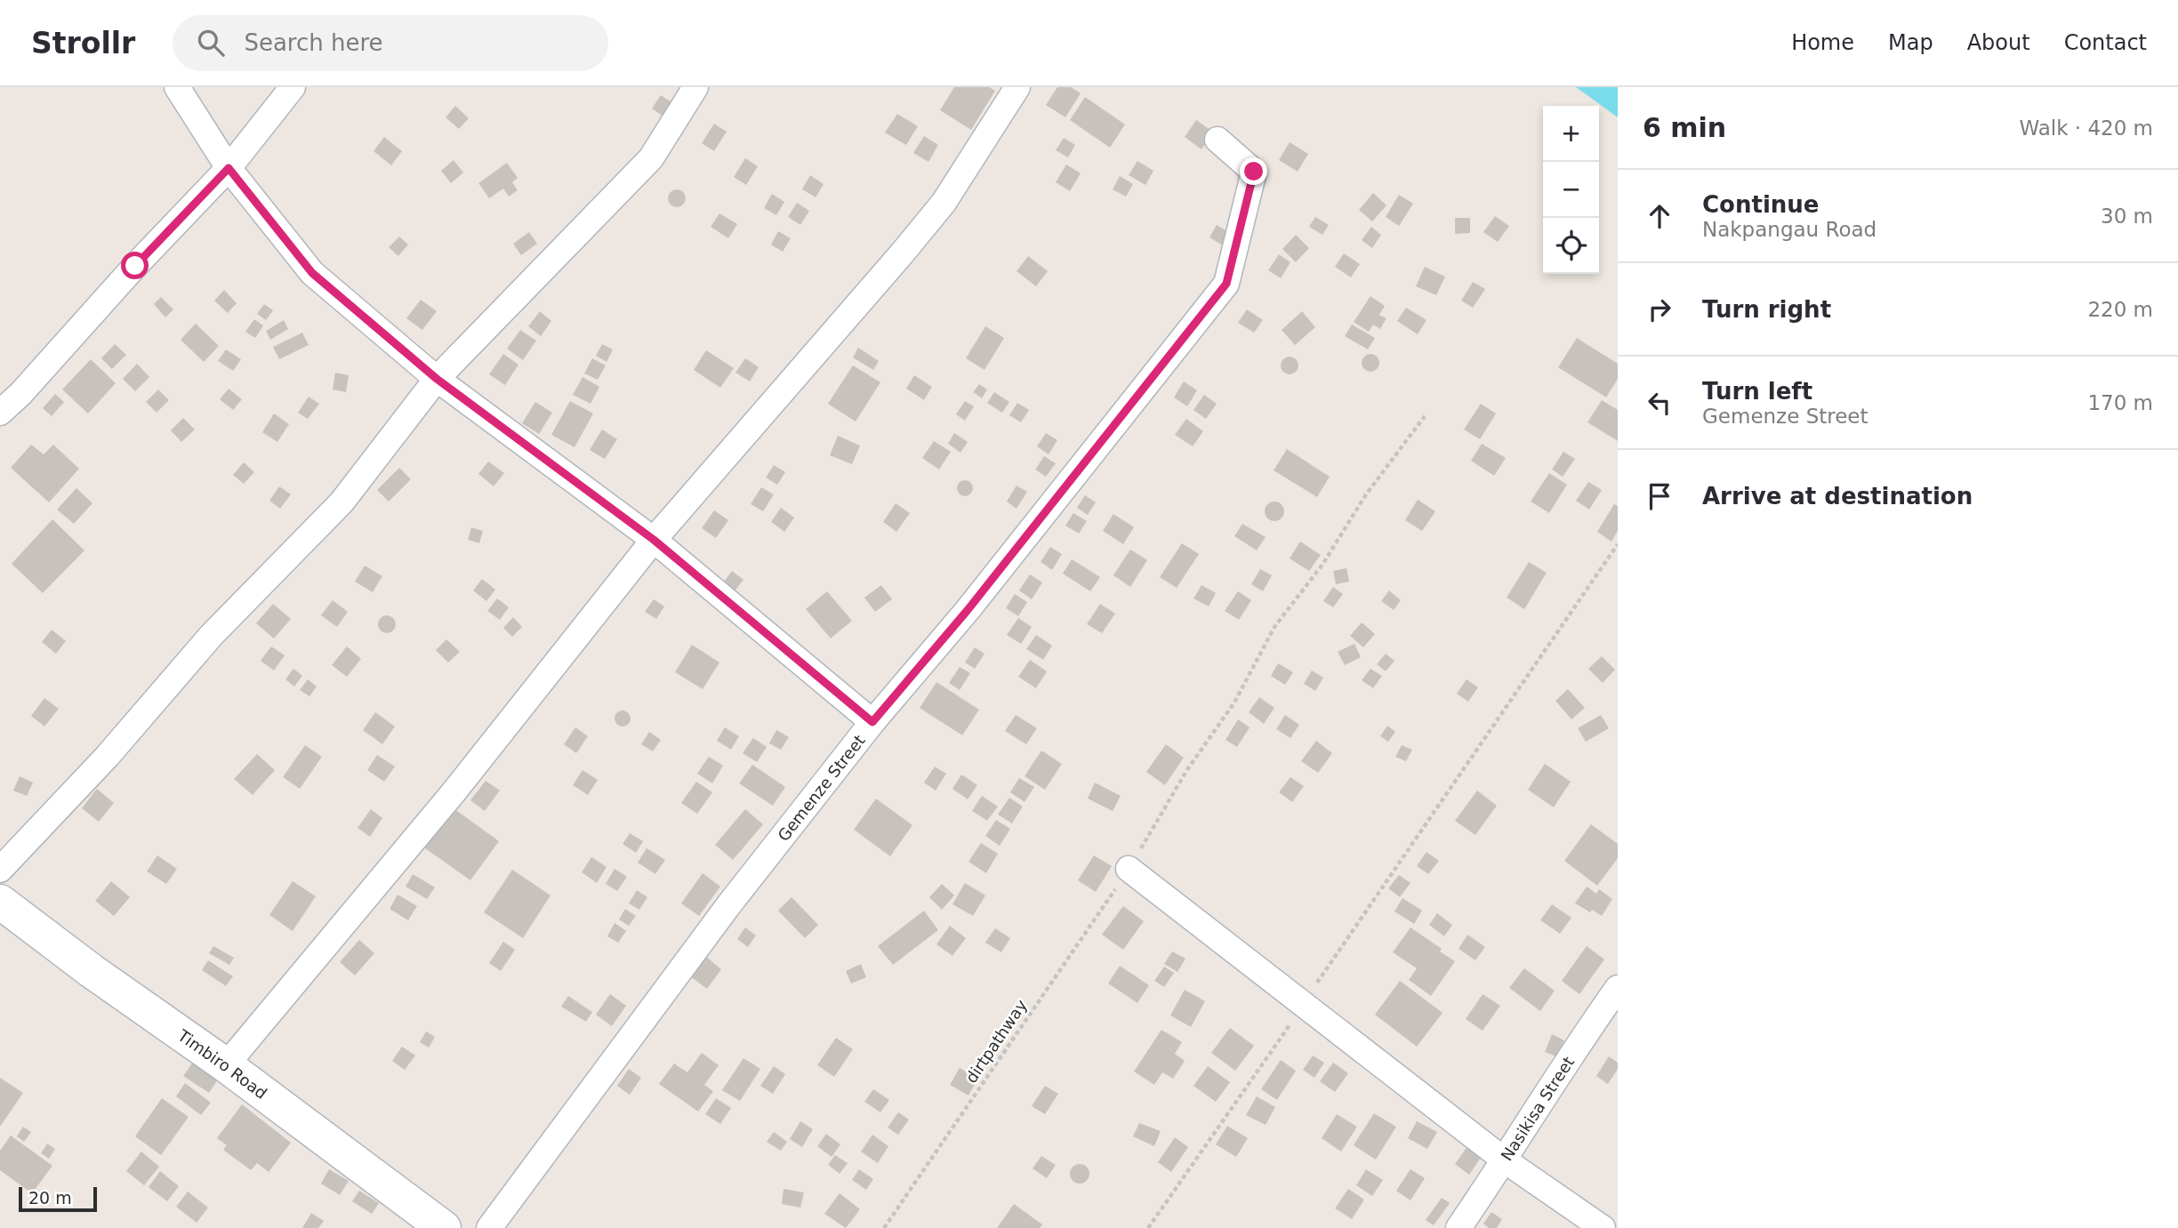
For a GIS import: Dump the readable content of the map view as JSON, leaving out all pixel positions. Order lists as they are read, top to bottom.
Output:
{
  "streets": {
    "main road": ["Timbiro Road"],
    "street": ["Gemenze Street", "Nasikisa Street"],
    "path": ["dirtpathway"]
  },
  "scale_bar": "20 m",
  "page": {
    "header": "Strollr",
    "search": "Search here",
    "nav": [
      "Home",
      "Map",
      "About",
      "Contact"
    ],
    "heading": ["6 min", "Walk · 420 m"],
    "map_buttons": ["+", "−"],
    "list": [
      ["Continue", "Nakpangau Road", "30 m"],
      ["Turn right", "220 m"],
      ["Turn left", "Gemenze Street", "170 m"],
      "Arrive at destination"
    ],
    "scale": "20 m"
  }
}
